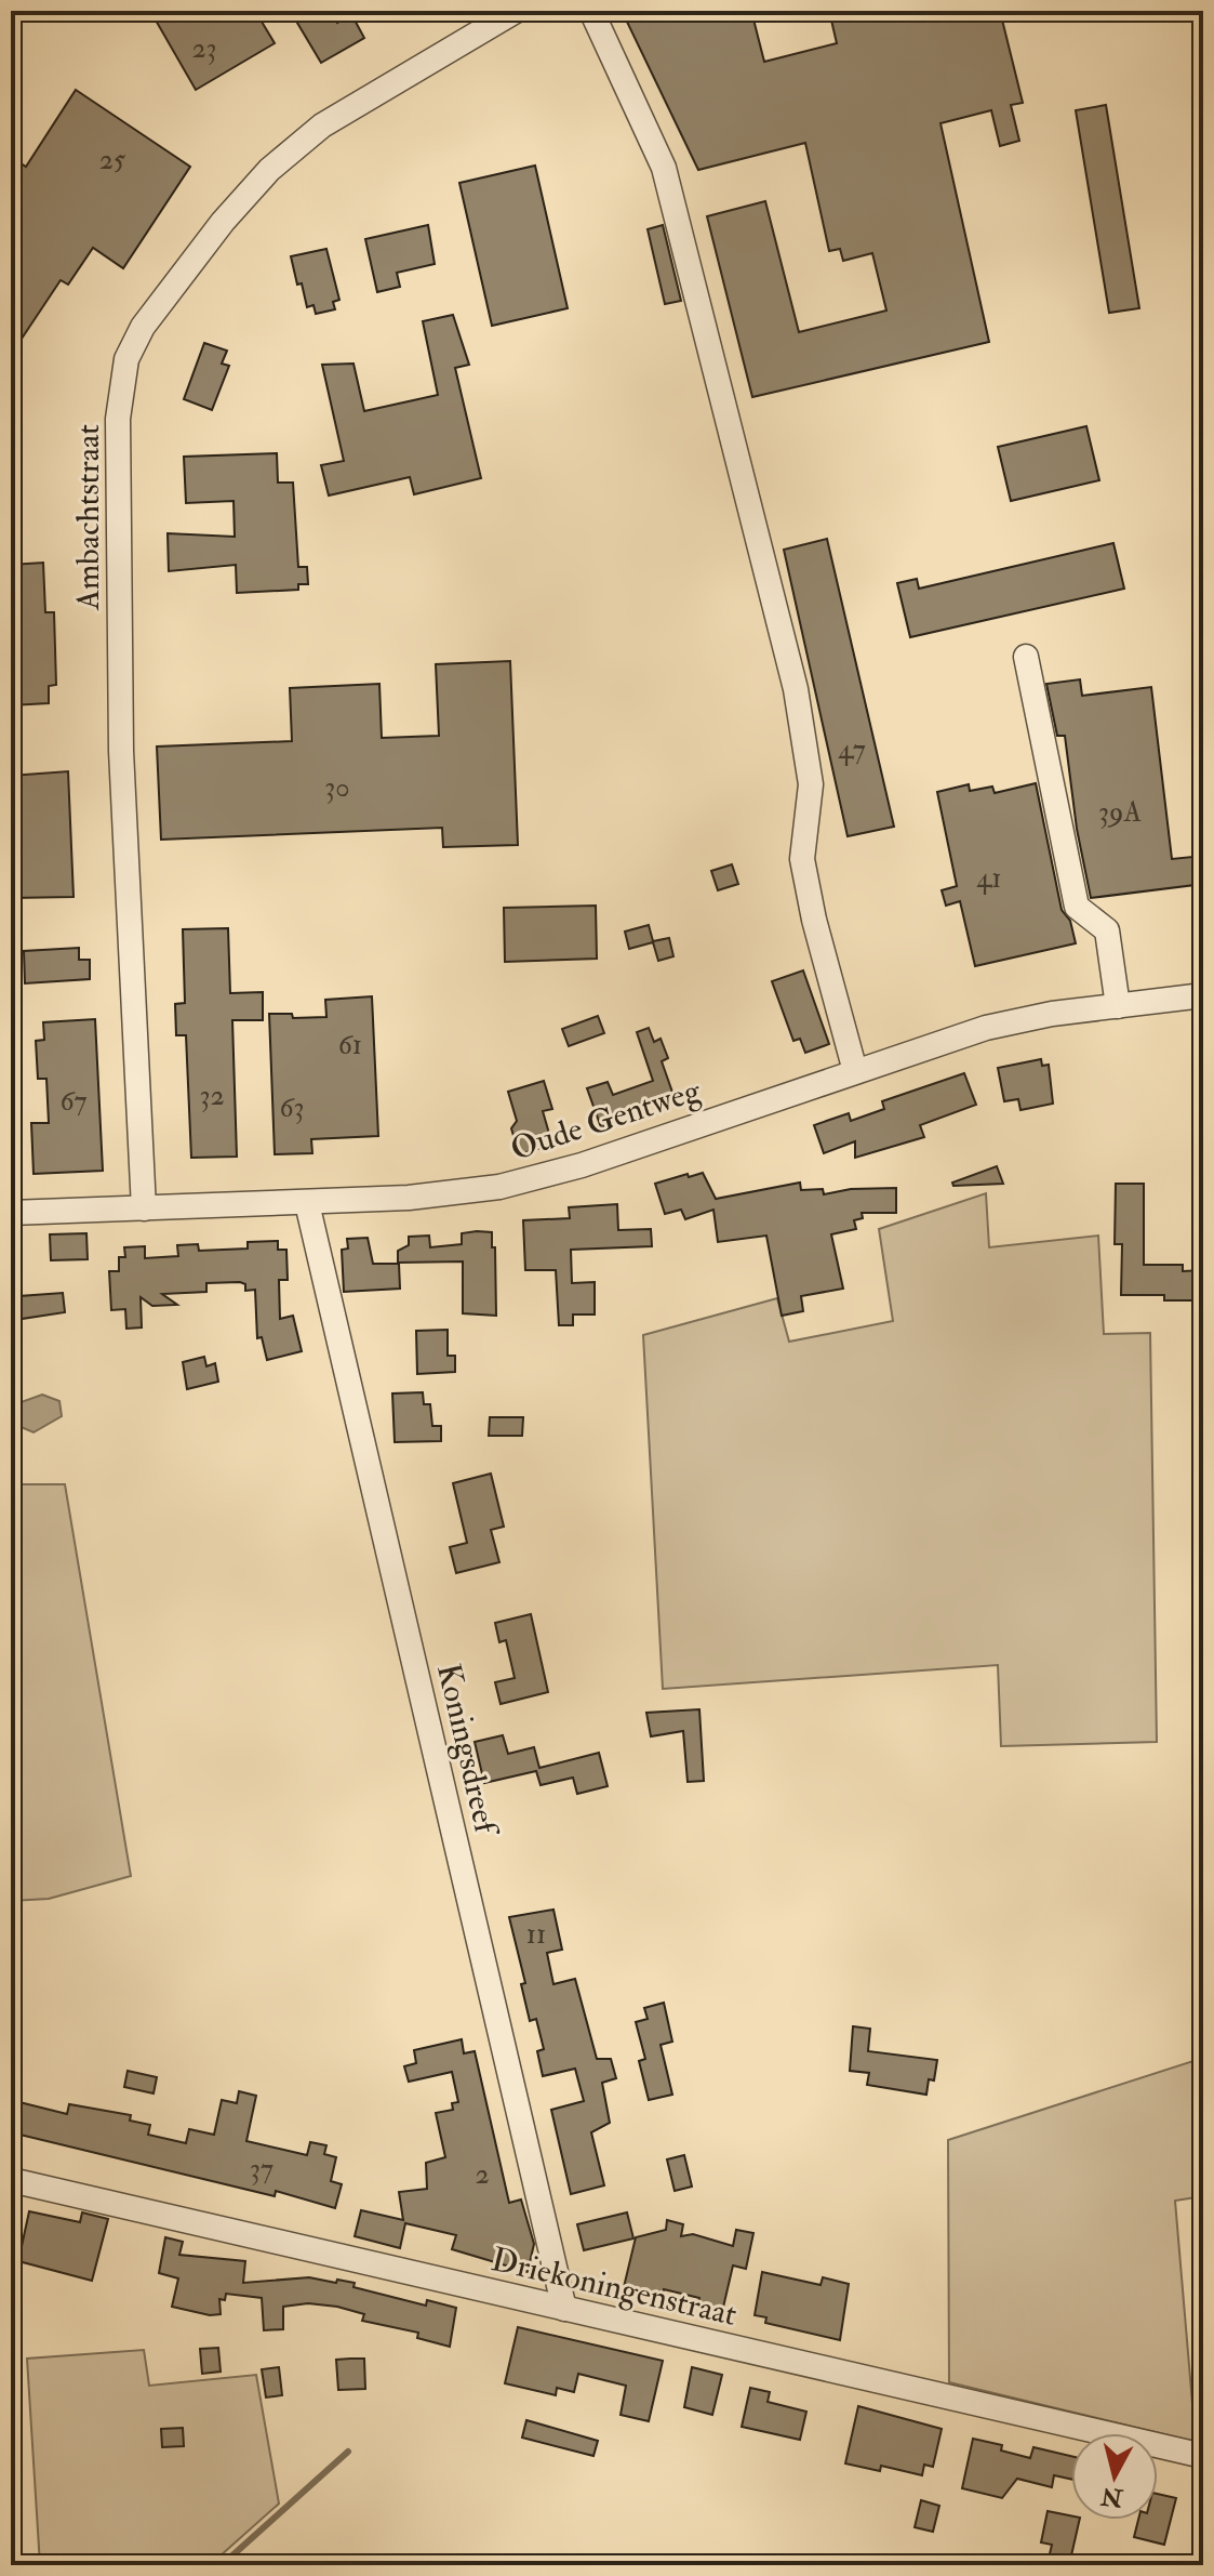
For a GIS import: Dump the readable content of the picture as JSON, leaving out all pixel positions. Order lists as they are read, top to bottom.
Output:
{
  "streets": {
    "street": [
      "Ambachtstraat",
      "Oude Gentweg",
      "Koningsdreef",
      "Driekoningenstraat"
    ]
  },
  "crossings": [
    ["Ambachtstraat", "Oude Gentweg"],
    ["Oude Gentweg", "Koningsdreef"],
    ["Koningsdreef", "Driekoningenstraat"]
  ],
  "house_numbers": [
    "23",
    "25",
    "47",
    "30",
    "39A",
    "41",
    "61",
    "32",
    "67",
    "63",
    "11",
    "37",
    "2"
  ],
  "north": "bottom"
}
